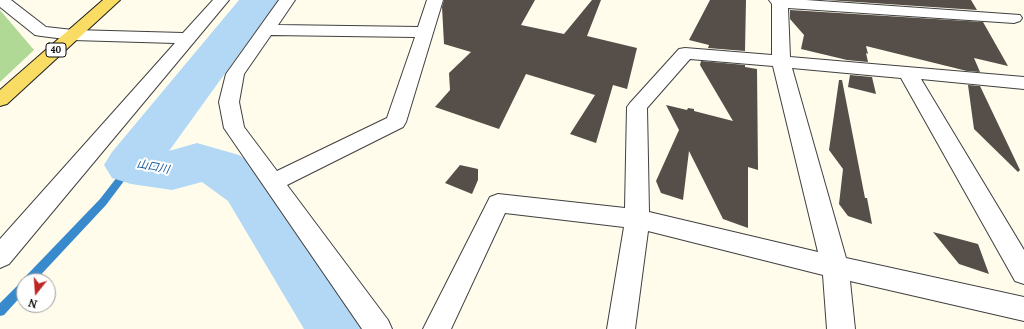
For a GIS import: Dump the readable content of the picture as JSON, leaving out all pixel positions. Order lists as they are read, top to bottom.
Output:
{
  "streets": {
    "main road": ["40"]
  },
  "water": ["山口川"],
  "north": "bottom"
}
